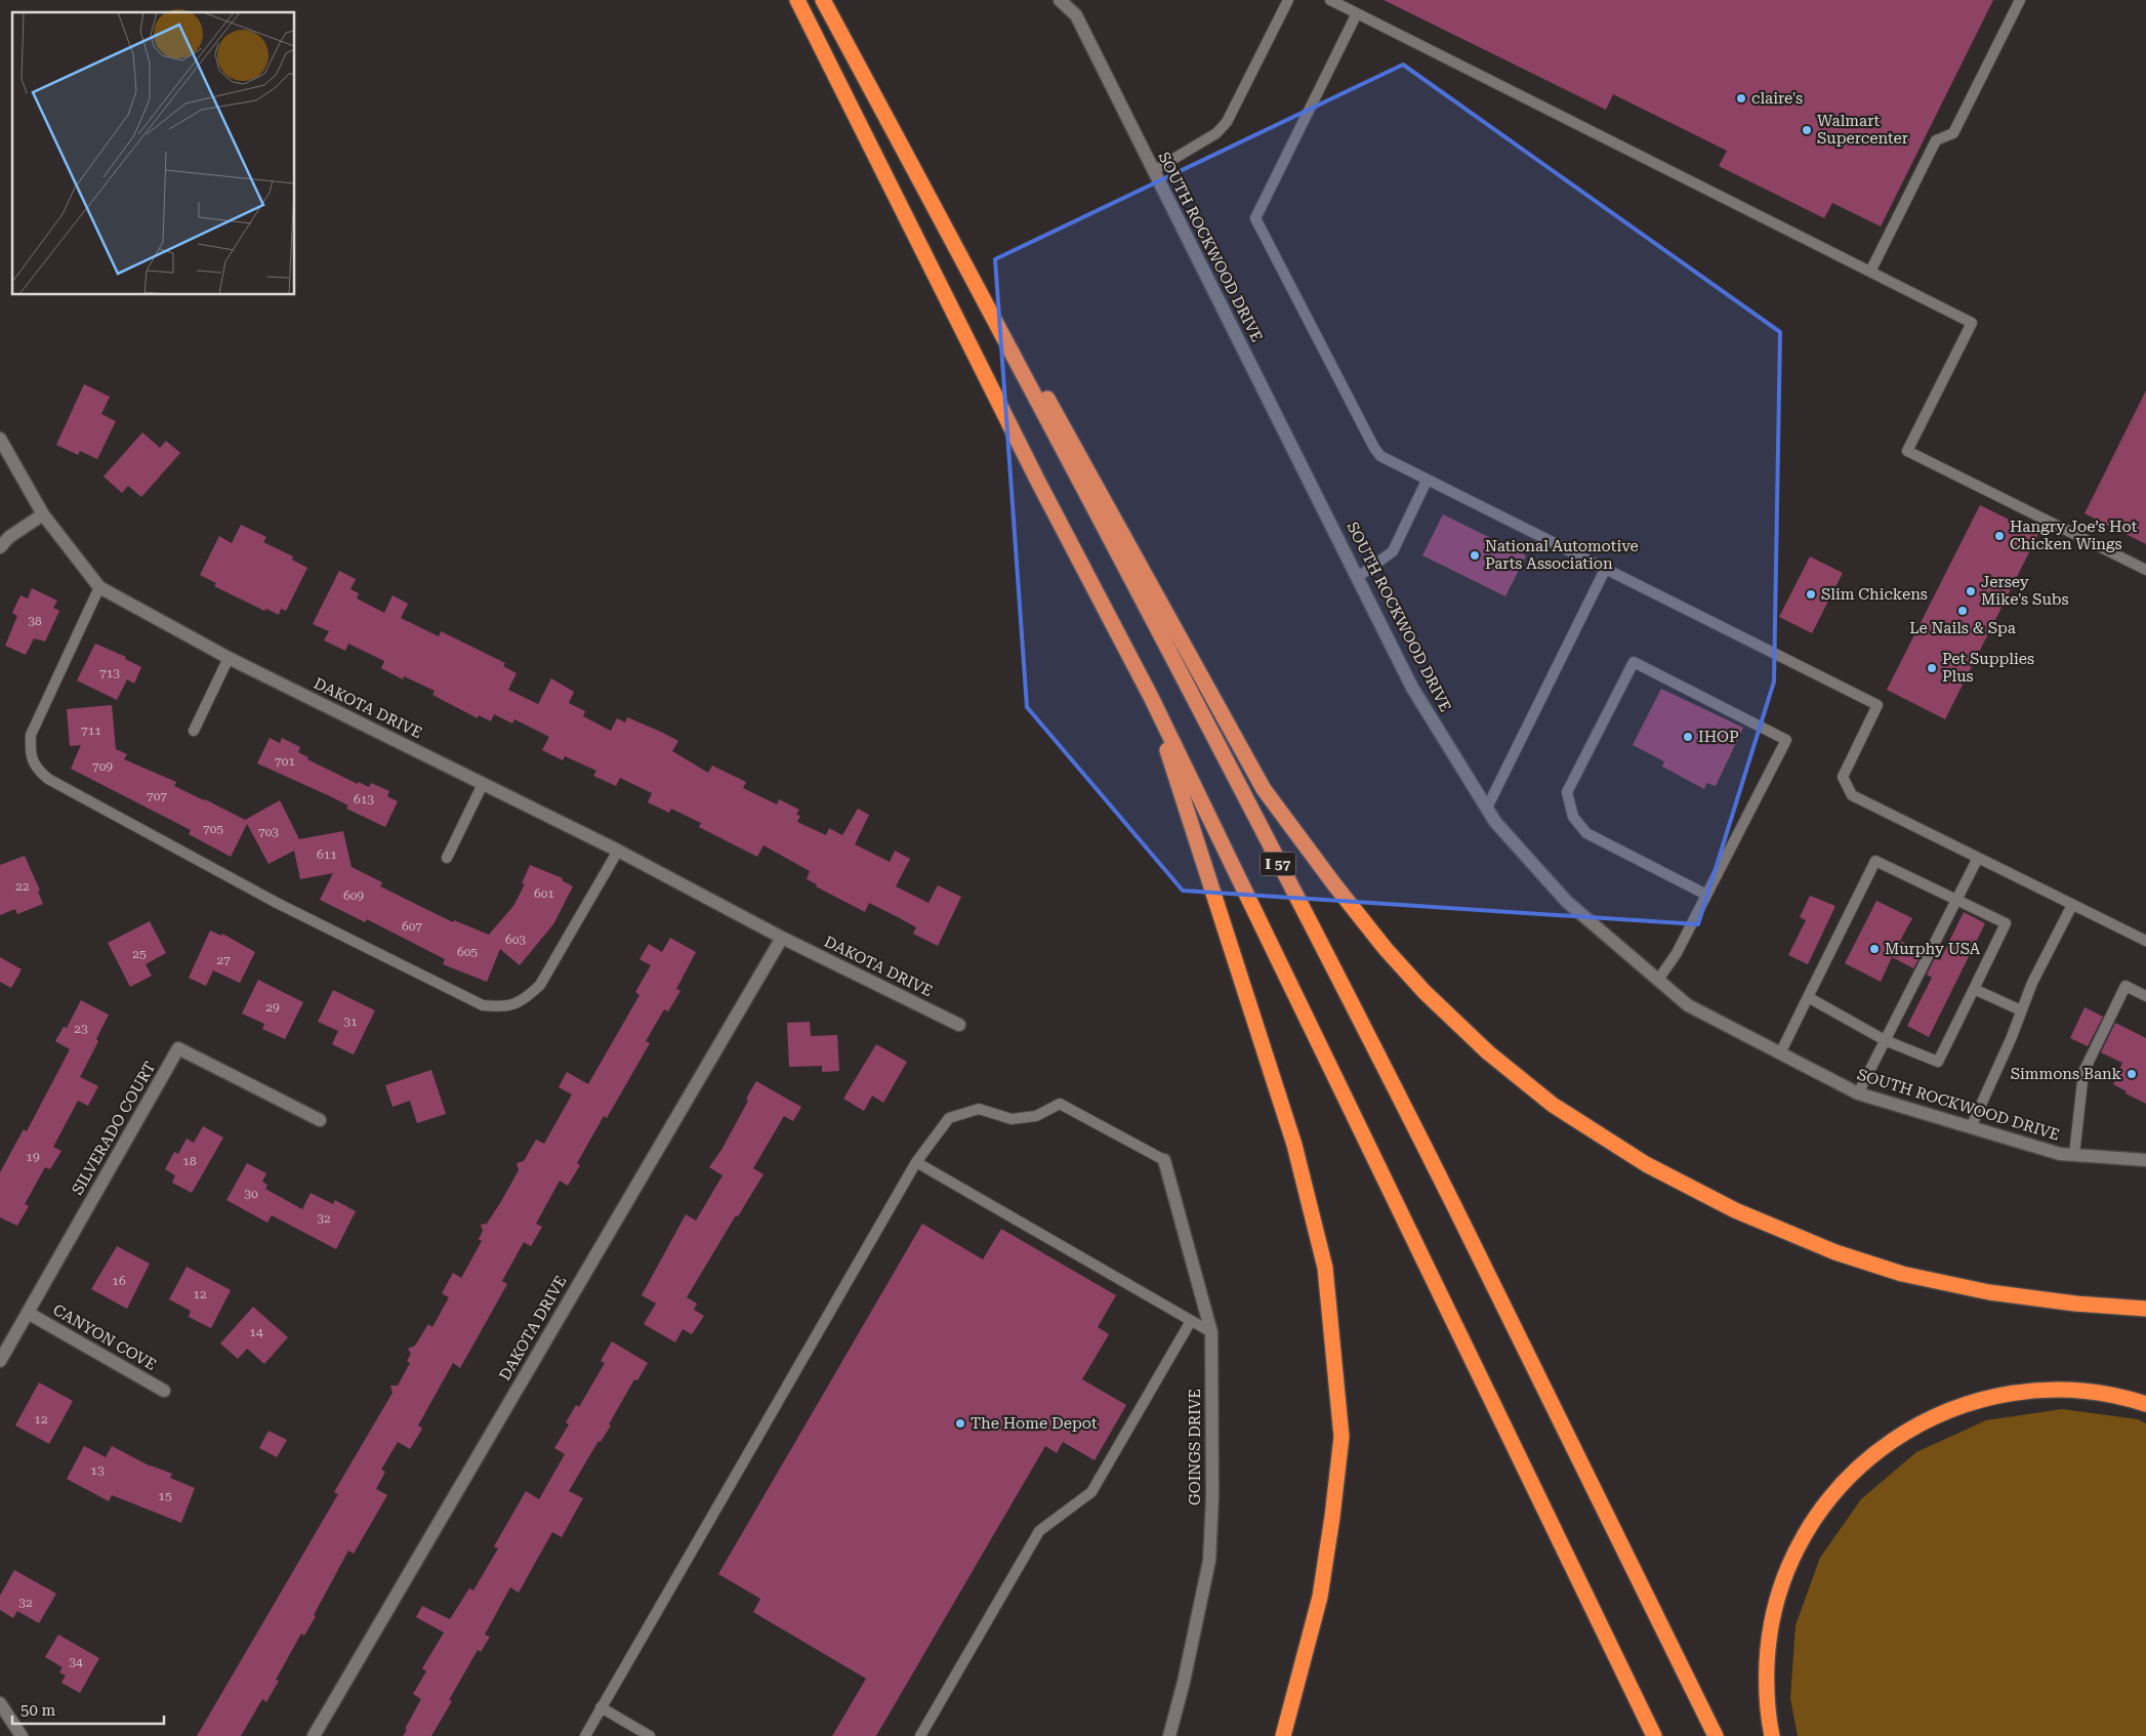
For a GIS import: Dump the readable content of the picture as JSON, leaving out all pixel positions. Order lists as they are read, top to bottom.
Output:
{
  "streets": {
    "highway": ["I 57"],
    "street": [
      "SOUTH ROCKWOOD DRIVE",
      "DAKOTA DRIVE",
      "SILVERADO COURT",
      "CANYON COVE",
      "GOINGS DRIVE"
    ]
  },
  "crossings": [
    ["SILVERADO COURT", "CANYON COVE"]
  ],
  "places": [
    "claire's",
    "Walmart Supercenter",
    "Hangry Joe’s Hot Chicken Wings",
    "National Automotive Parts Association",
    "Jersey Mike's Subs",
    "Slim Chickens",
    "Le Nails & Spa",
    "Pet Supplies Plus",
    "IHOP",
    "Murphy USA",
    "Simmons Bank",
    "The Home Depot"
  ],
  "house_numbers": [
    "38",
    "713",
    "711",
    "701",
    "709",
    "707",
    "613",
    "705",
    "703",
    "611",
    "22",
    "601",
    "609",
    "607",
    "603",
    "605",
    "25",
    "27",
    "29",
    "31",
    "23",
    "19",
    "18",
    "30",
    "32",
    "16",
    "12",
    "14",
    "12",
    "13",
    "15",
    "32",
    "34"
  ],
  "scale_bar": "50 m"
}
